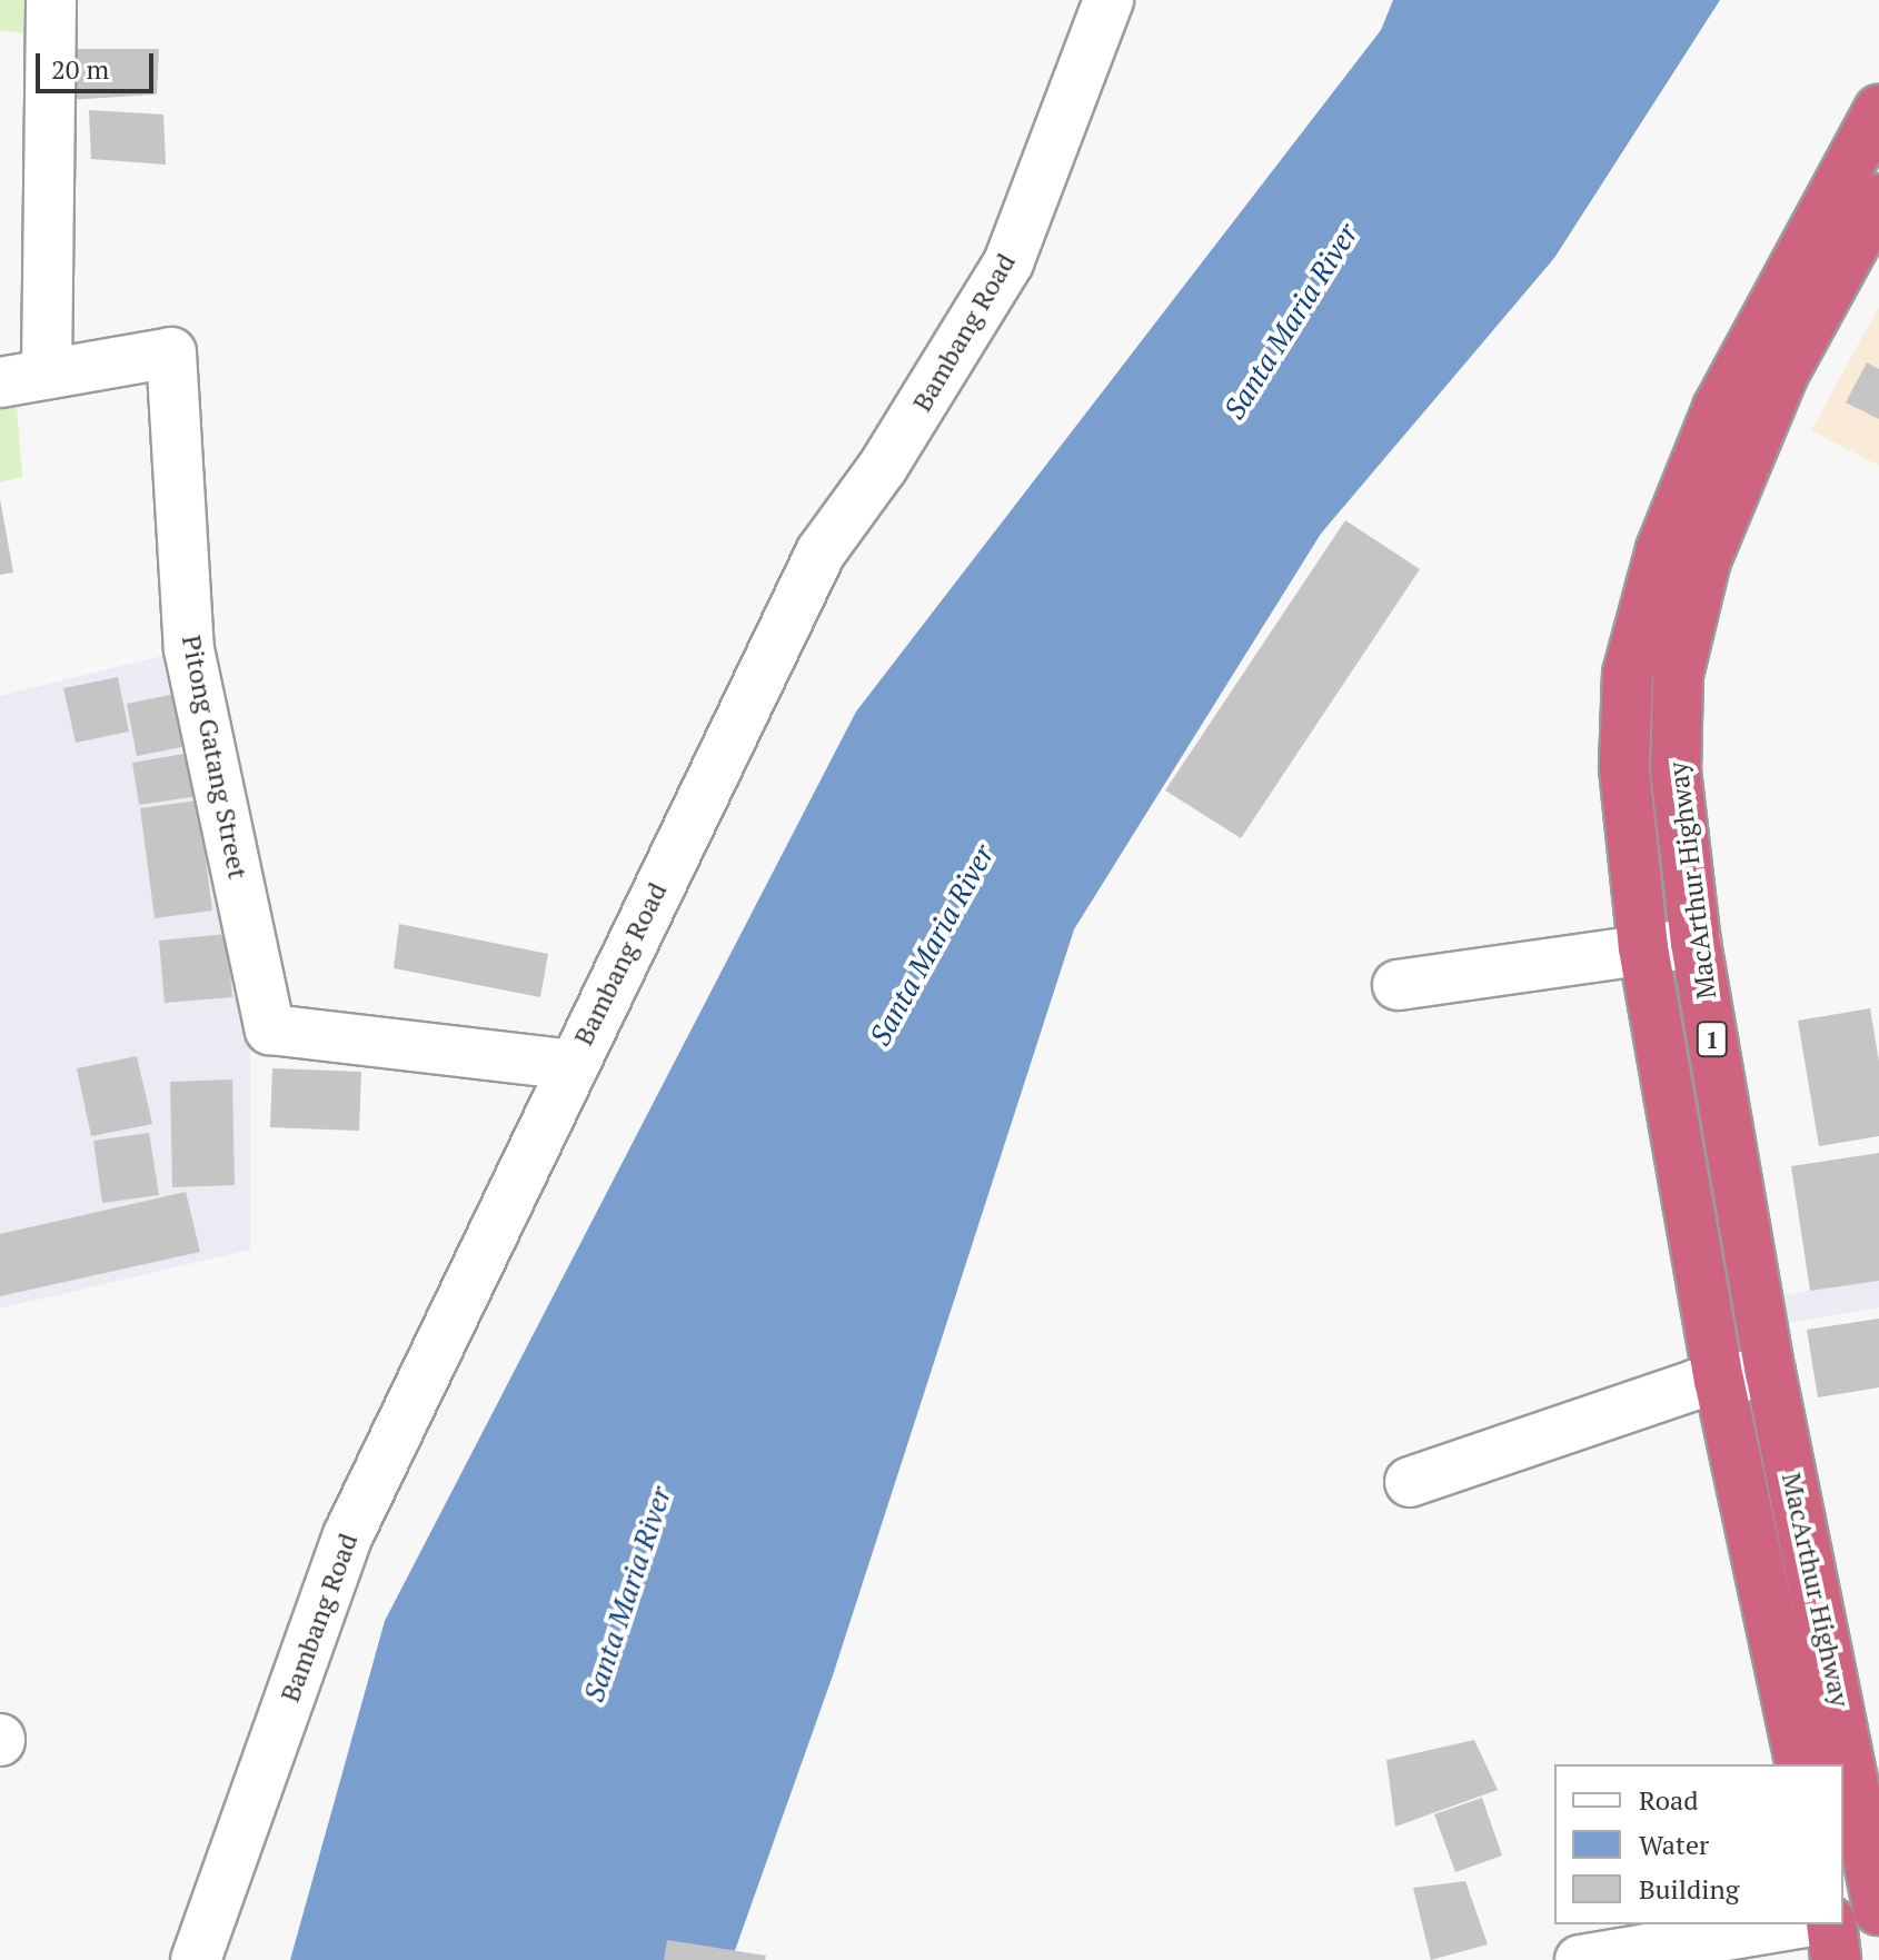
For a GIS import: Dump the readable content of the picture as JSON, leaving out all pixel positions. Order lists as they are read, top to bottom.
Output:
{
  "streets": {
    "highway": ["MacArthur Highway", "1"],
    "street": ["Bambang Road", "Pitong Gatang Street"]
  },
  "crossings": [
    ["Bambang Road", "Pitong Gatang Street"]
  ],
  "water": ["Santa Maria River"],
  "legend": ["Road", "Water", "Building"],
  "scale_bar": "20 m"
}
